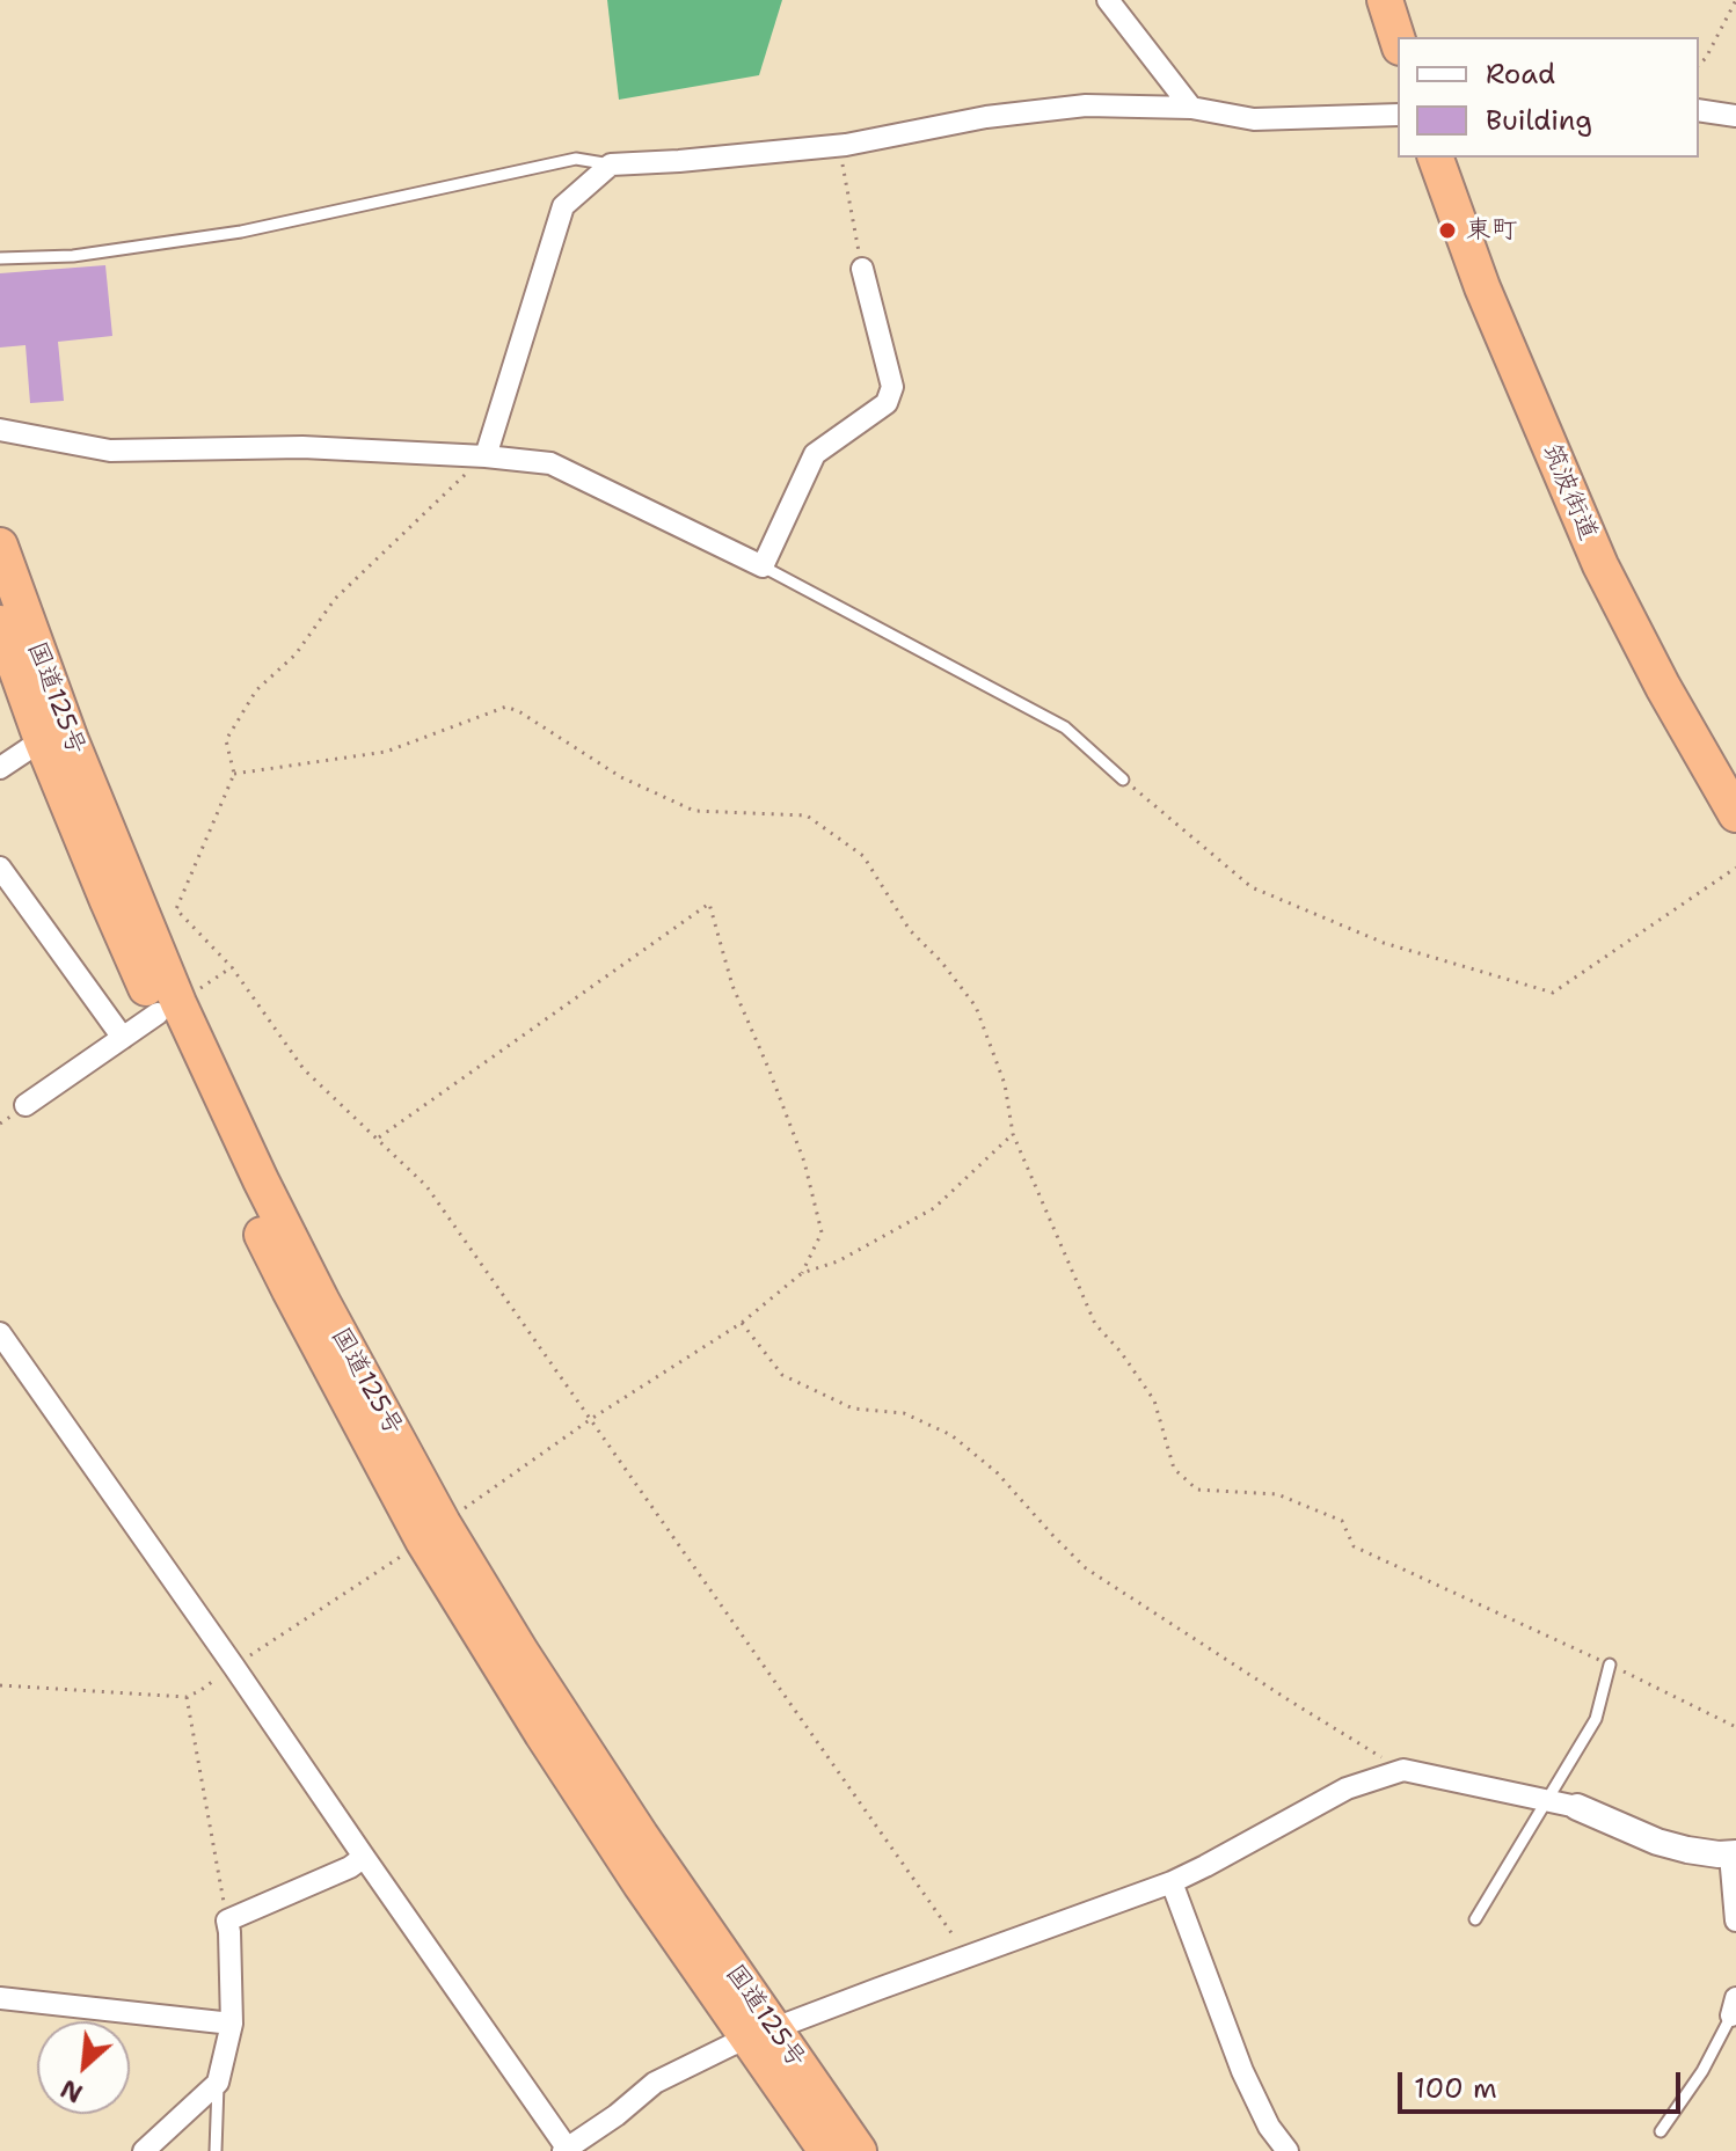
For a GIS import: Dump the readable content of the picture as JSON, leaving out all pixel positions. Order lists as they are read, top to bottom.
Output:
{
  "streets": {
    "highway": ["筑波街道", "国道125号"]
  },
  "places": ["東町"],
  "legend": ["Road", "Building"],
  "scale_bar": "100 m",
  "north": "bottom left"
}
